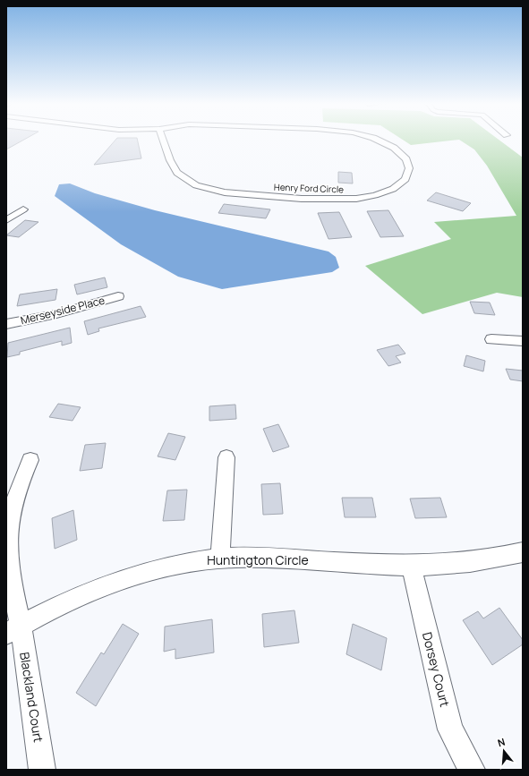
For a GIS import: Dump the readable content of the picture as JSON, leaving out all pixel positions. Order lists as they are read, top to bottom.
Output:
{
  "streets": {
    "street": [
      "Henry Ford Circle",
      "Merseyside Place",
      "Huntington Circle",
      "Dorsey Court",
      "Blackland Court"
    ]
  },
  "crossings": [
    ["Huntington Circle", "Dorsey Court"],
    ["Huntington Circle", "Blackland Court"]
  ],
  "north": "top"
}
